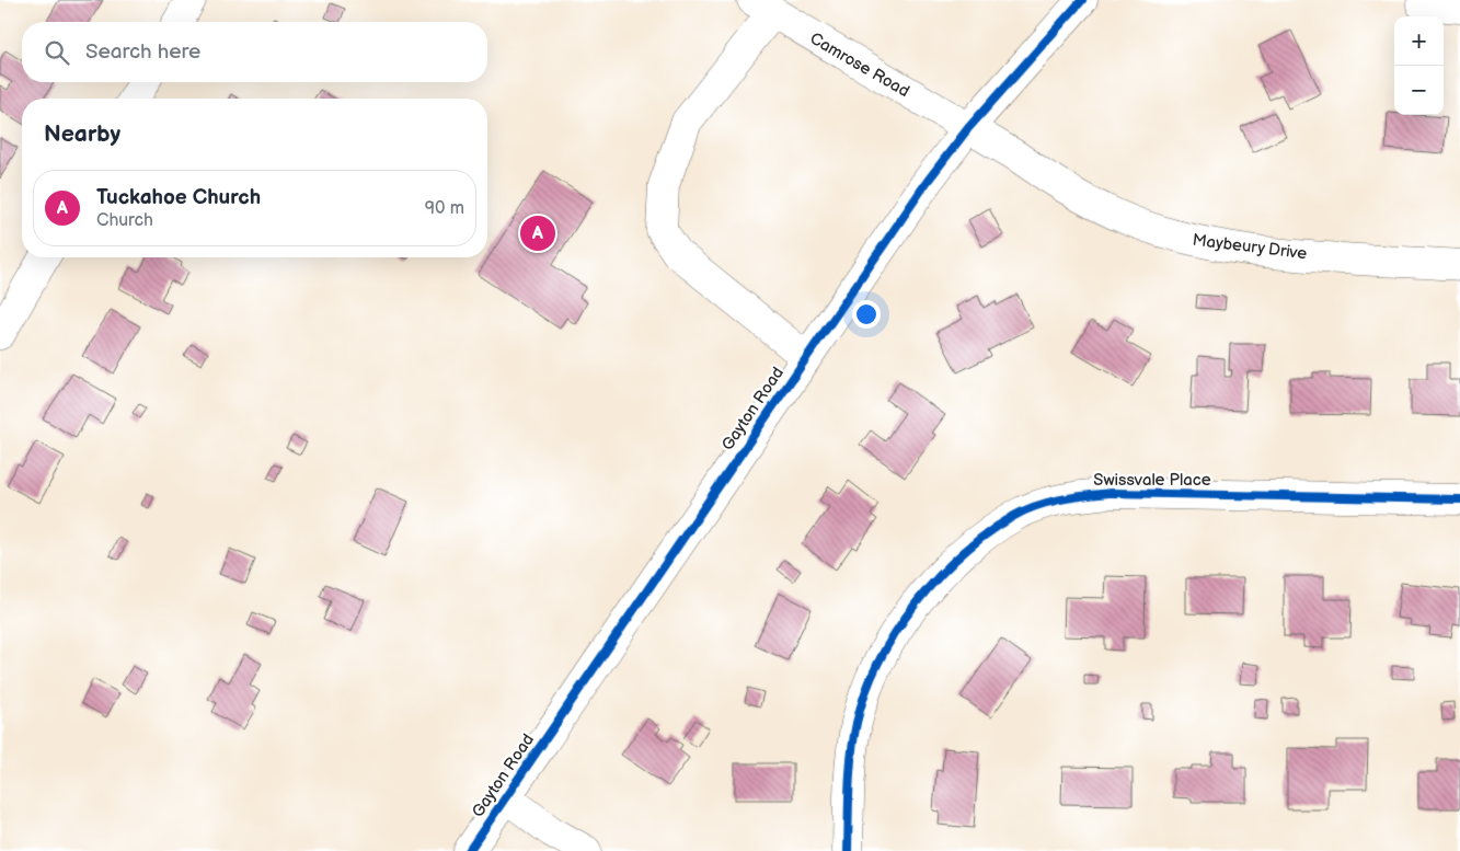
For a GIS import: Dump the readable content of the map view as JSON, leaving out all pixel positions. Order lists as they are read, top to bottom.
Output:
{
  "streets": {
    "street": [
      "Camrose Road",
      "Maybeury Drive",
      "Gayton Road",
      "Swissvale Place"
    ]
  },
  "crossings": [
    ["Camrose Road", "Maybeury Drive"],
    ["Camrose Road", "Gayton Road"],
    ["Maybeury Drive", "Gayton Road"]
  ],
  "page": {
    "map_buttons": ["+", "−"],
    "search": "Search here",
    "heading": "Nearby",
    "list": [
      {
        "mark": "A",
        "name": "Tuckahoe Church",
        "note": "Church",
        "value": "90 m"
      }
    ],
    "pins": "A"
  }
}
